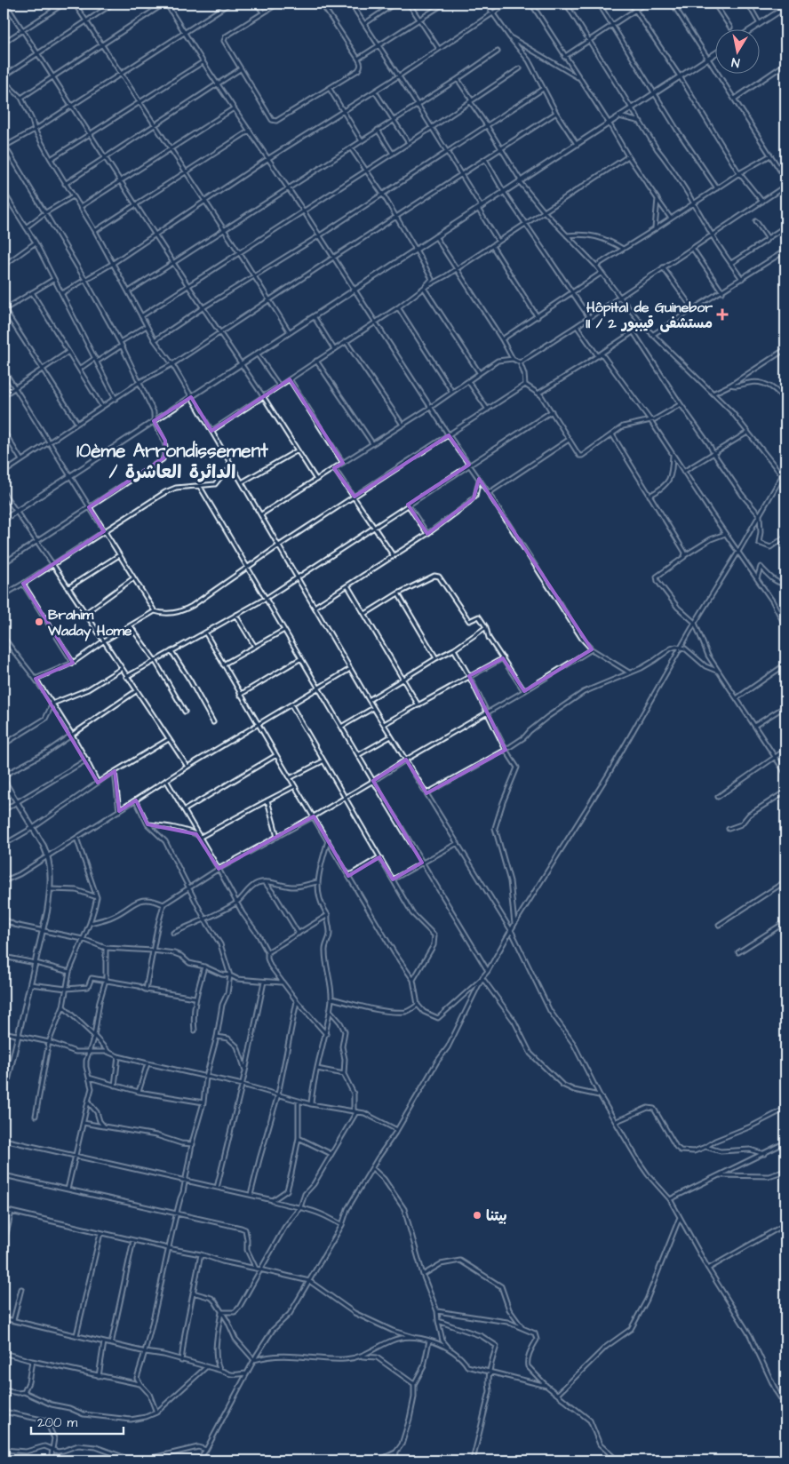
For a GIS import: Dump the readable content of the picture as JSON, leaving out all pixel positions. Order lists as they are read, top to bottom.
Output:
{
  "districts": ["10ème Arrondissement / الدائرة العاشرة"],
  "places": {
    "health": ["Hôpital de Guinebor II / مستشفى قيببور 2"],
    "other": ["Brahim Waday Home", "بيتنا"]
  },
  "scale_bar": "200 m",
  "north": "bottom"
}
